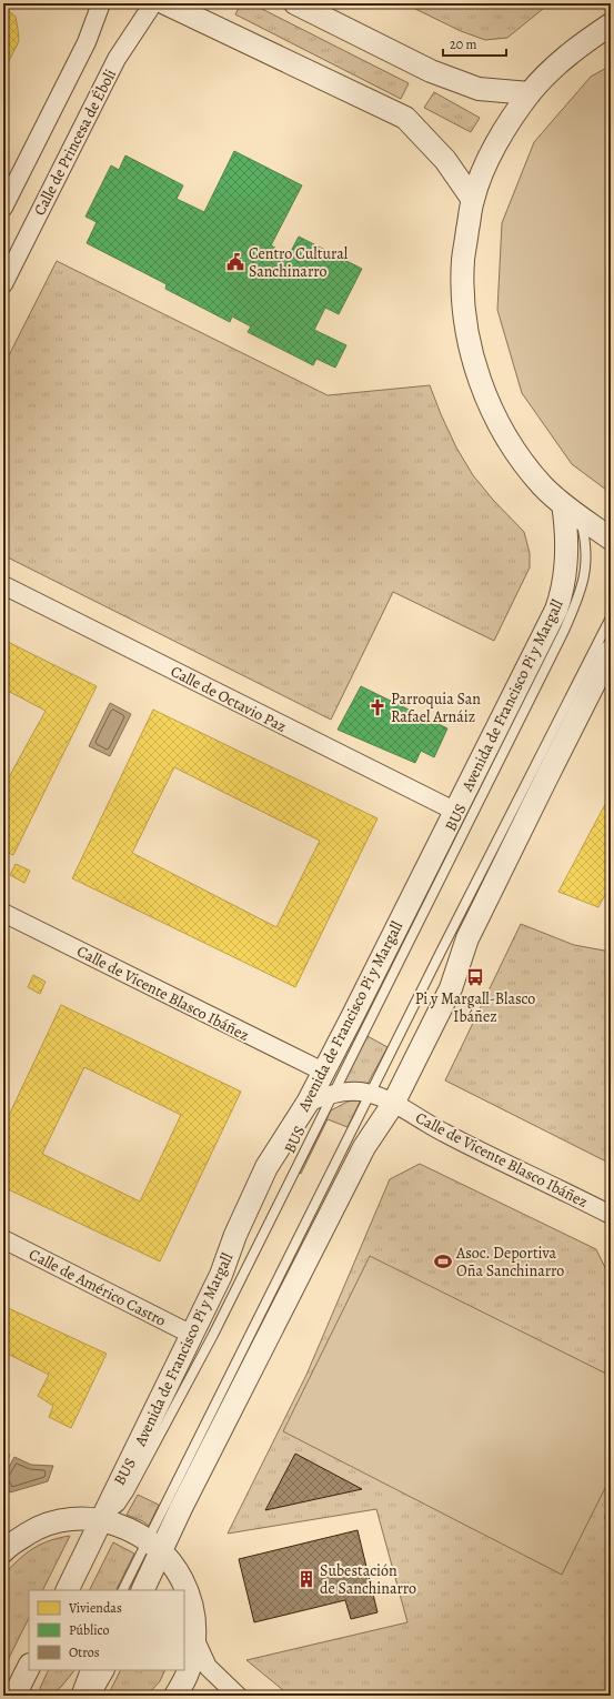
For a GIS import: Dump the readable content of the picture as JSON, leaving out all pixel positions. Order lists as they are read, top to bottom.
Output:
{
  "streets": {
    "street": [
      "Calle de Princesa de Éboli",
      "Avenida de Francisco Pi y Margall",
      "Calle de Octavio Paz",
      "Calle de Vicente Blasco Ibáñez",
      "Calle de Américo Castro"
    ],
    "lane": ["BUS"]
  },
  "crossings": [
    ["Avenida de Francisco Pi y Margall", "Calle de Octavio Paz"],
    ["Avenida de Francisco Pi y Margall", "BUS"],
    ["Avenida de Francisco Pi y Margall", "Calle de Vicente Blasco Ibáñez"],
    ["Avenida de Francisco Pi y Margall", "Calle de Américo Castro"],
    ["BUS", "Calle de Vicente Blasco Ibáñez"]
  ],
  "places": {
    "public building": ["Centro Cultural Sanchinarro"],
    "church": ["Parroquia San Rafael Arnáiz"],
    "bus stop": ["Pi y Margall-Blasco Ibáñez"],
    "sports": ["Asoc. Deportiva Oña Sanchinarro"],
    "building": ["Subestación de Sanchinarro"]
  },
  "legend": ["Viviendas", "Público", "Otros"],
  "scale_bar": "20 m"
}
